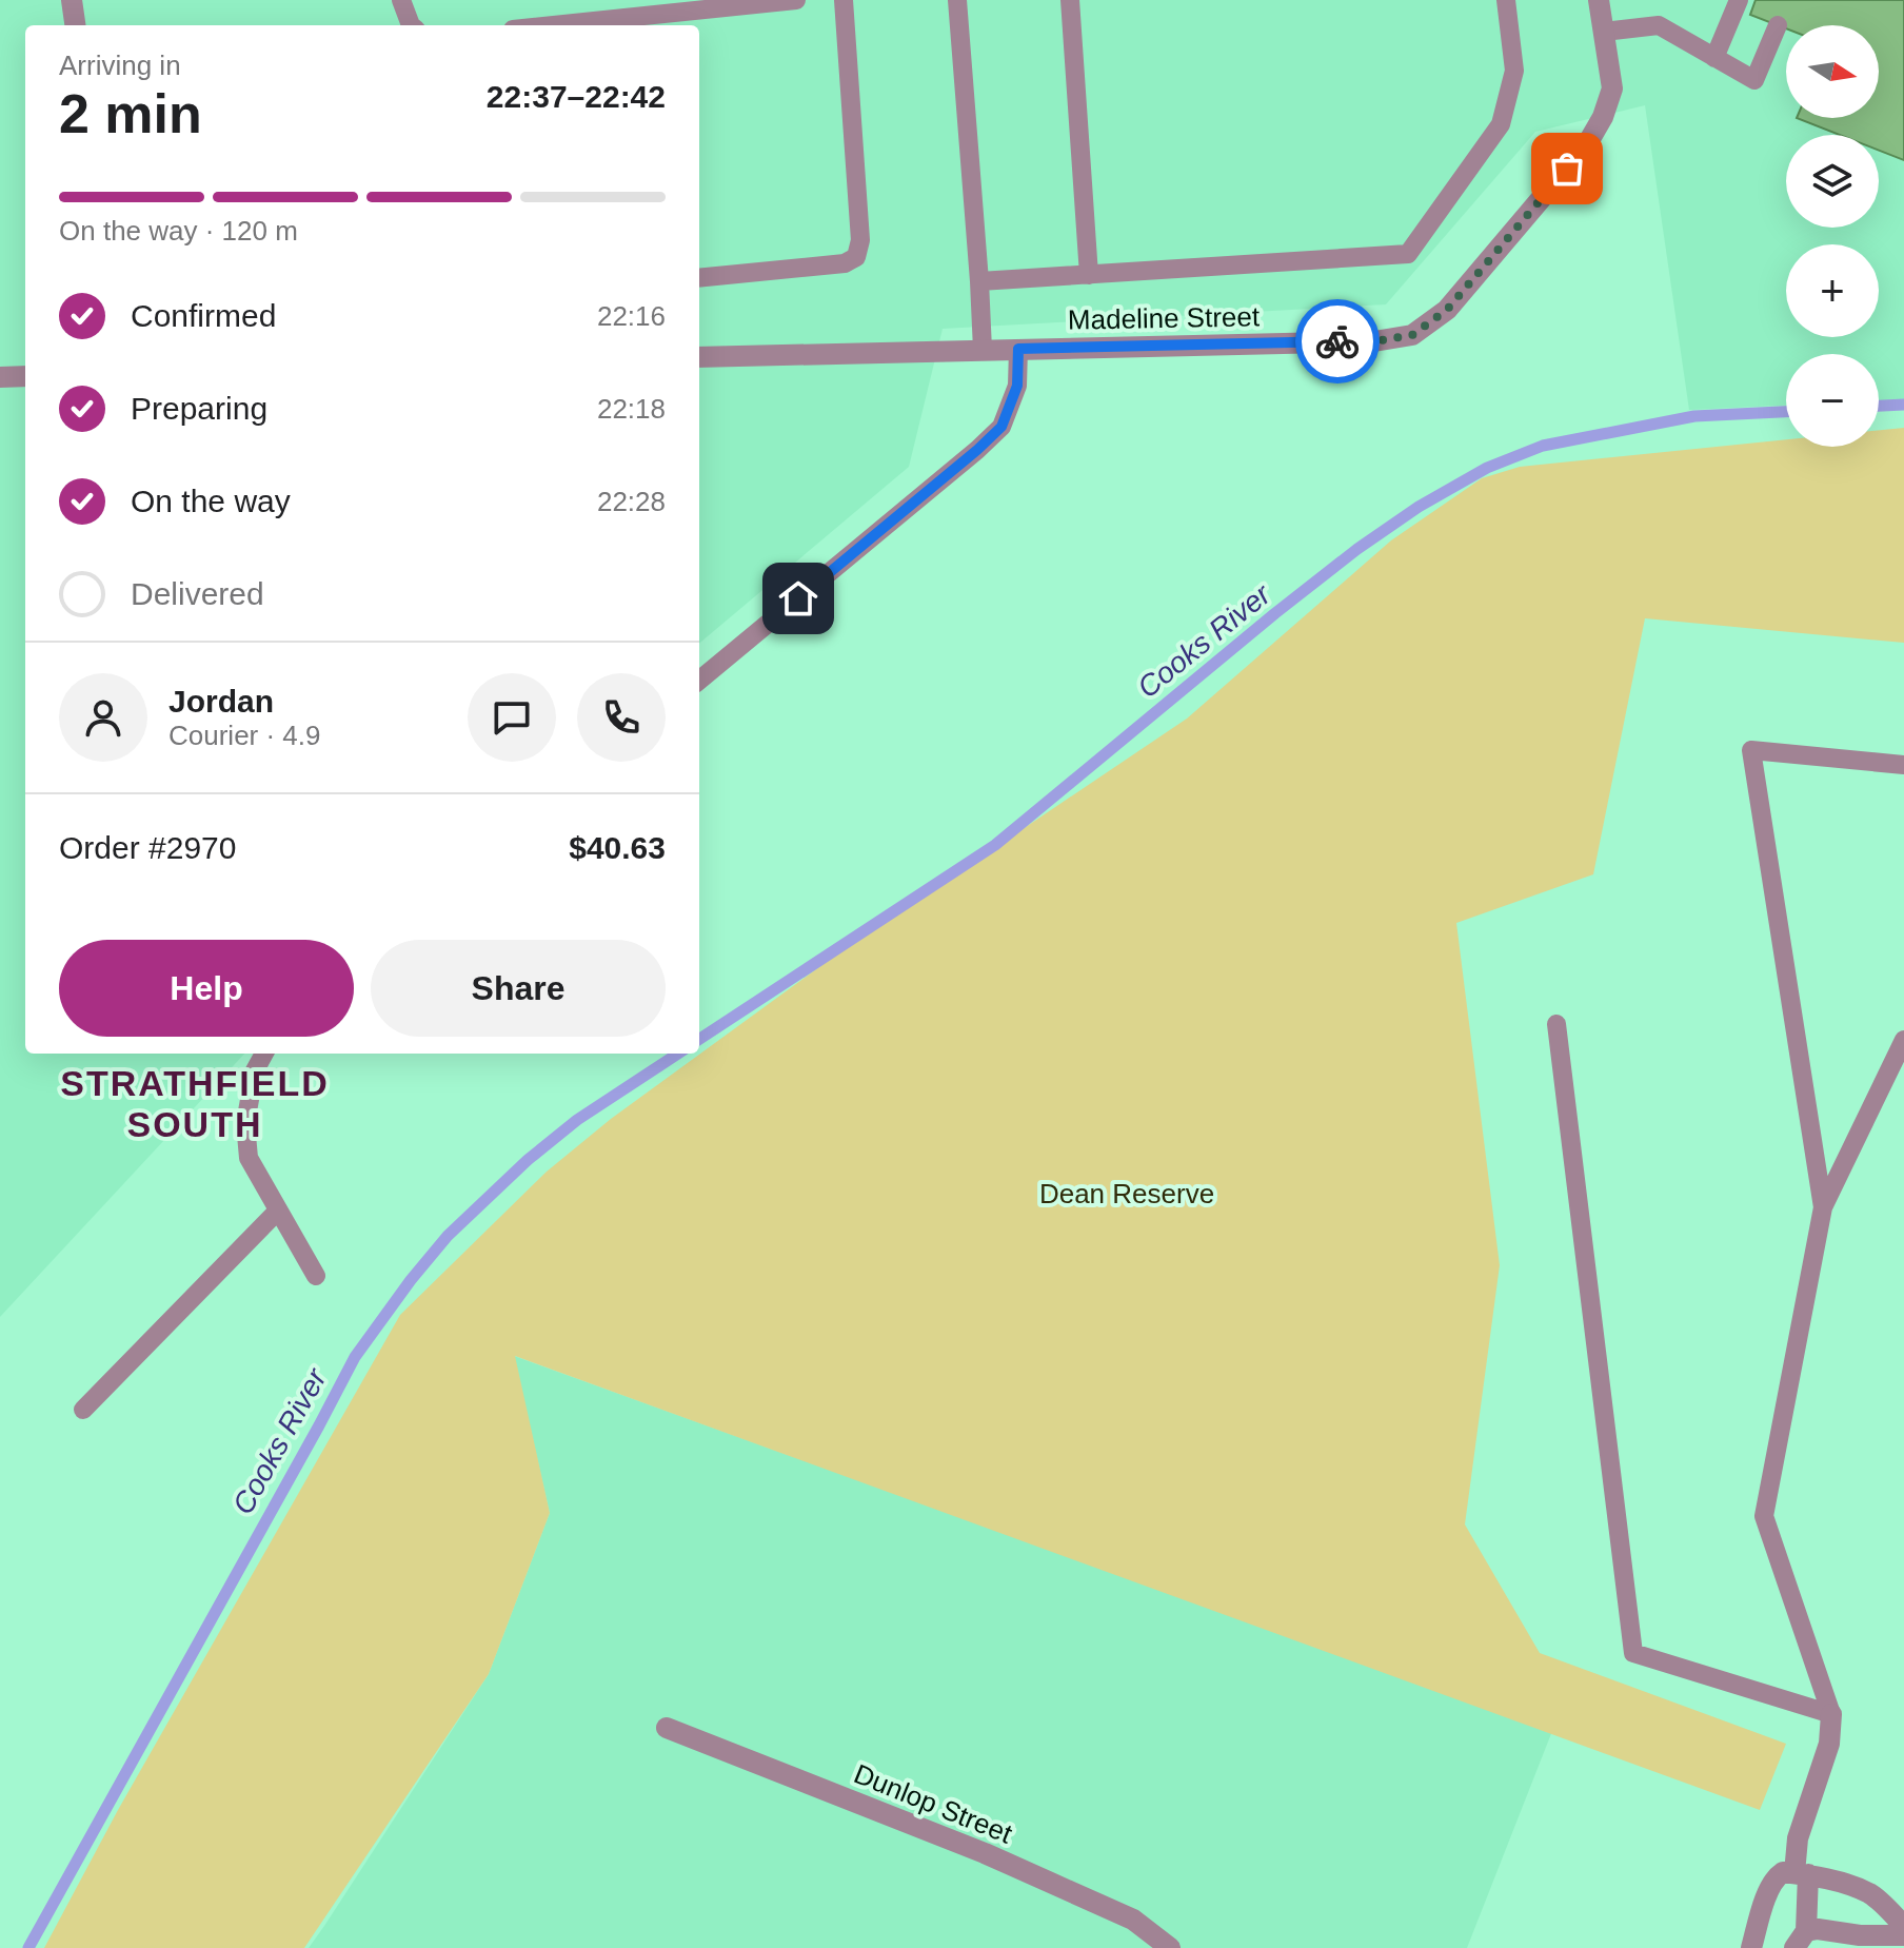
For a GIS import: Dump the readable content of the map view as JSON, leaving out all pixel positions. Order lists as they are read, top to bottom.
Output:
{
  "streets": {
    "street": ["Madeline Street", "Dunlop Street"]
  },
  "districts": ["STRATHFIELD SOUTH"],
  "water": ["Cooks River"],
  "parks": ["Dean Reserve"],
  "north": "right",
  "page": {
    "map_buttons": ["+", "−"],
    "heading": ["2 min", "Arriving in", "22:37–22:42"],
    "panel": [
      "Jordan",
      "Courier · 4.9",
      "Order #2970",
      "$40.63"
    ],
    "bar": "On the way · 120 m",
    "list": [
      ["Confirmed", "22:16"],
      ["Preparing", "22:18"],
      ["On the way", "22:28"],
      "Delivered"
    ],
    "buttons": ["Help", "Share"]
  }
}
